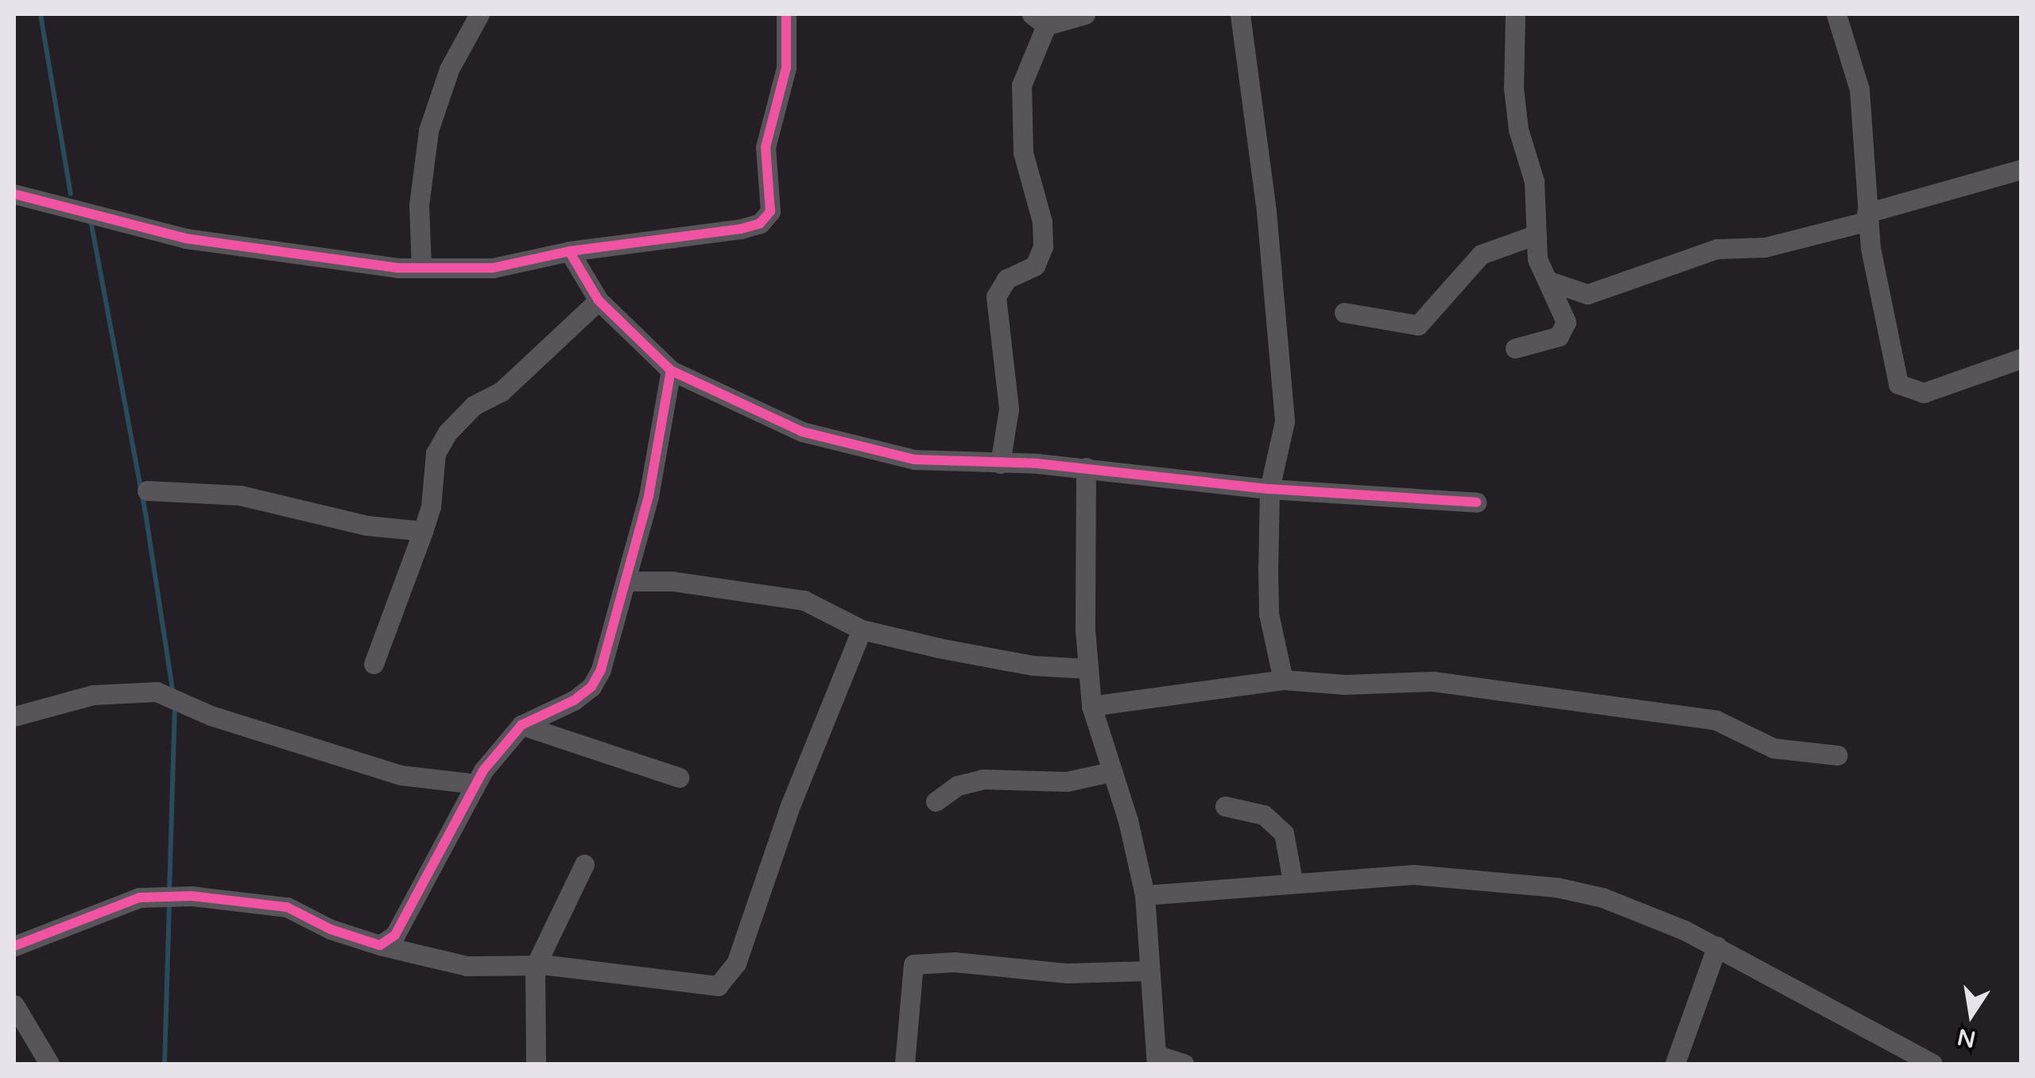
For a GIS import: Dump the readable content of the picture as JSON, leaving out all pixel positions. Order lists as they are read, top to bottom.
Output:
{
  "north": "bottom"
}
